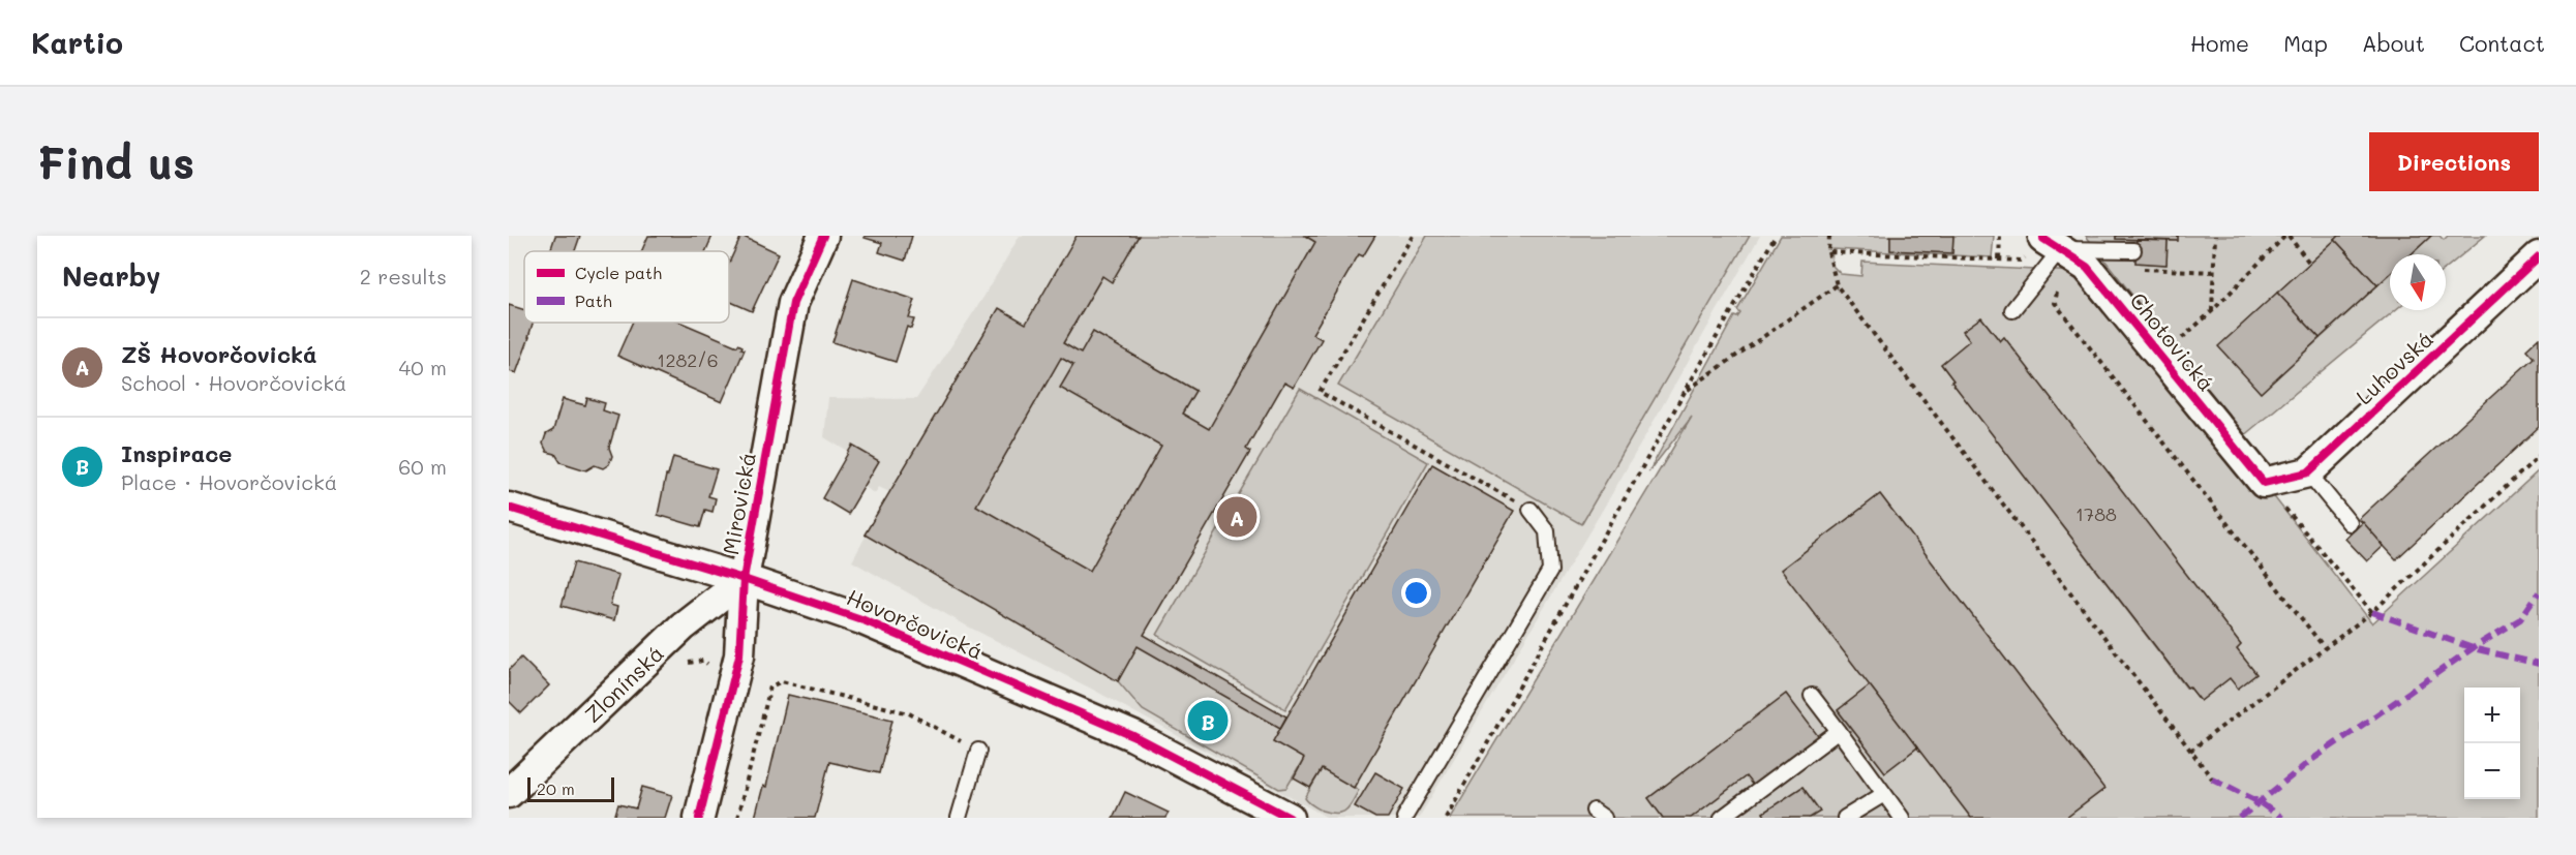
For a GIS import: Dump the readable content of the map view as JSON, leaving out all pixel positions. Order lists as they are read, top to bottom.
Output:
{
  "streets": {
    "street": [
      "Chotovická",
      "Luhovská",
      "Mirovická",
      "Hovorčovická",
      "Zlonínská"
    ]
  },
  "crossings": [
    ["Mirovická", "Hovorčovická"],
    ["Mirovická", "Zlonínská"],
    ["Hovorčovická", "Zlonínská"]
  ],
  "house_numbers": ["1282/6", "1788"],
  "legend": ["Cycle path", "Path"],
  "scale_bar": "20 m",
  "north": "bottom",
  "page": {
    "header": "Kartio",
    "nav": [
      "Home",
      "Map",
      "About",
      "Contact"
    ],
    "buttons": "Directions",
    "title": "Find us",
    "heading": ["Nearby", "2 results"],
    "list": [
      {
        "mark": "A",
        "name": "ZŠ Hovorčovická",
        "note": "School · Hovorčovická",
        "value": "40 m"
      },
      {
        "mark": "B",
        "name": "Inspirace",
        "note": "Place · Hovorčovická",
        "value": "60 m"
      }
    ],
    "pins": ["A", "B"],
    "map_buttons": ["+", "−"],
    "scale": "20 m"
  }
}
